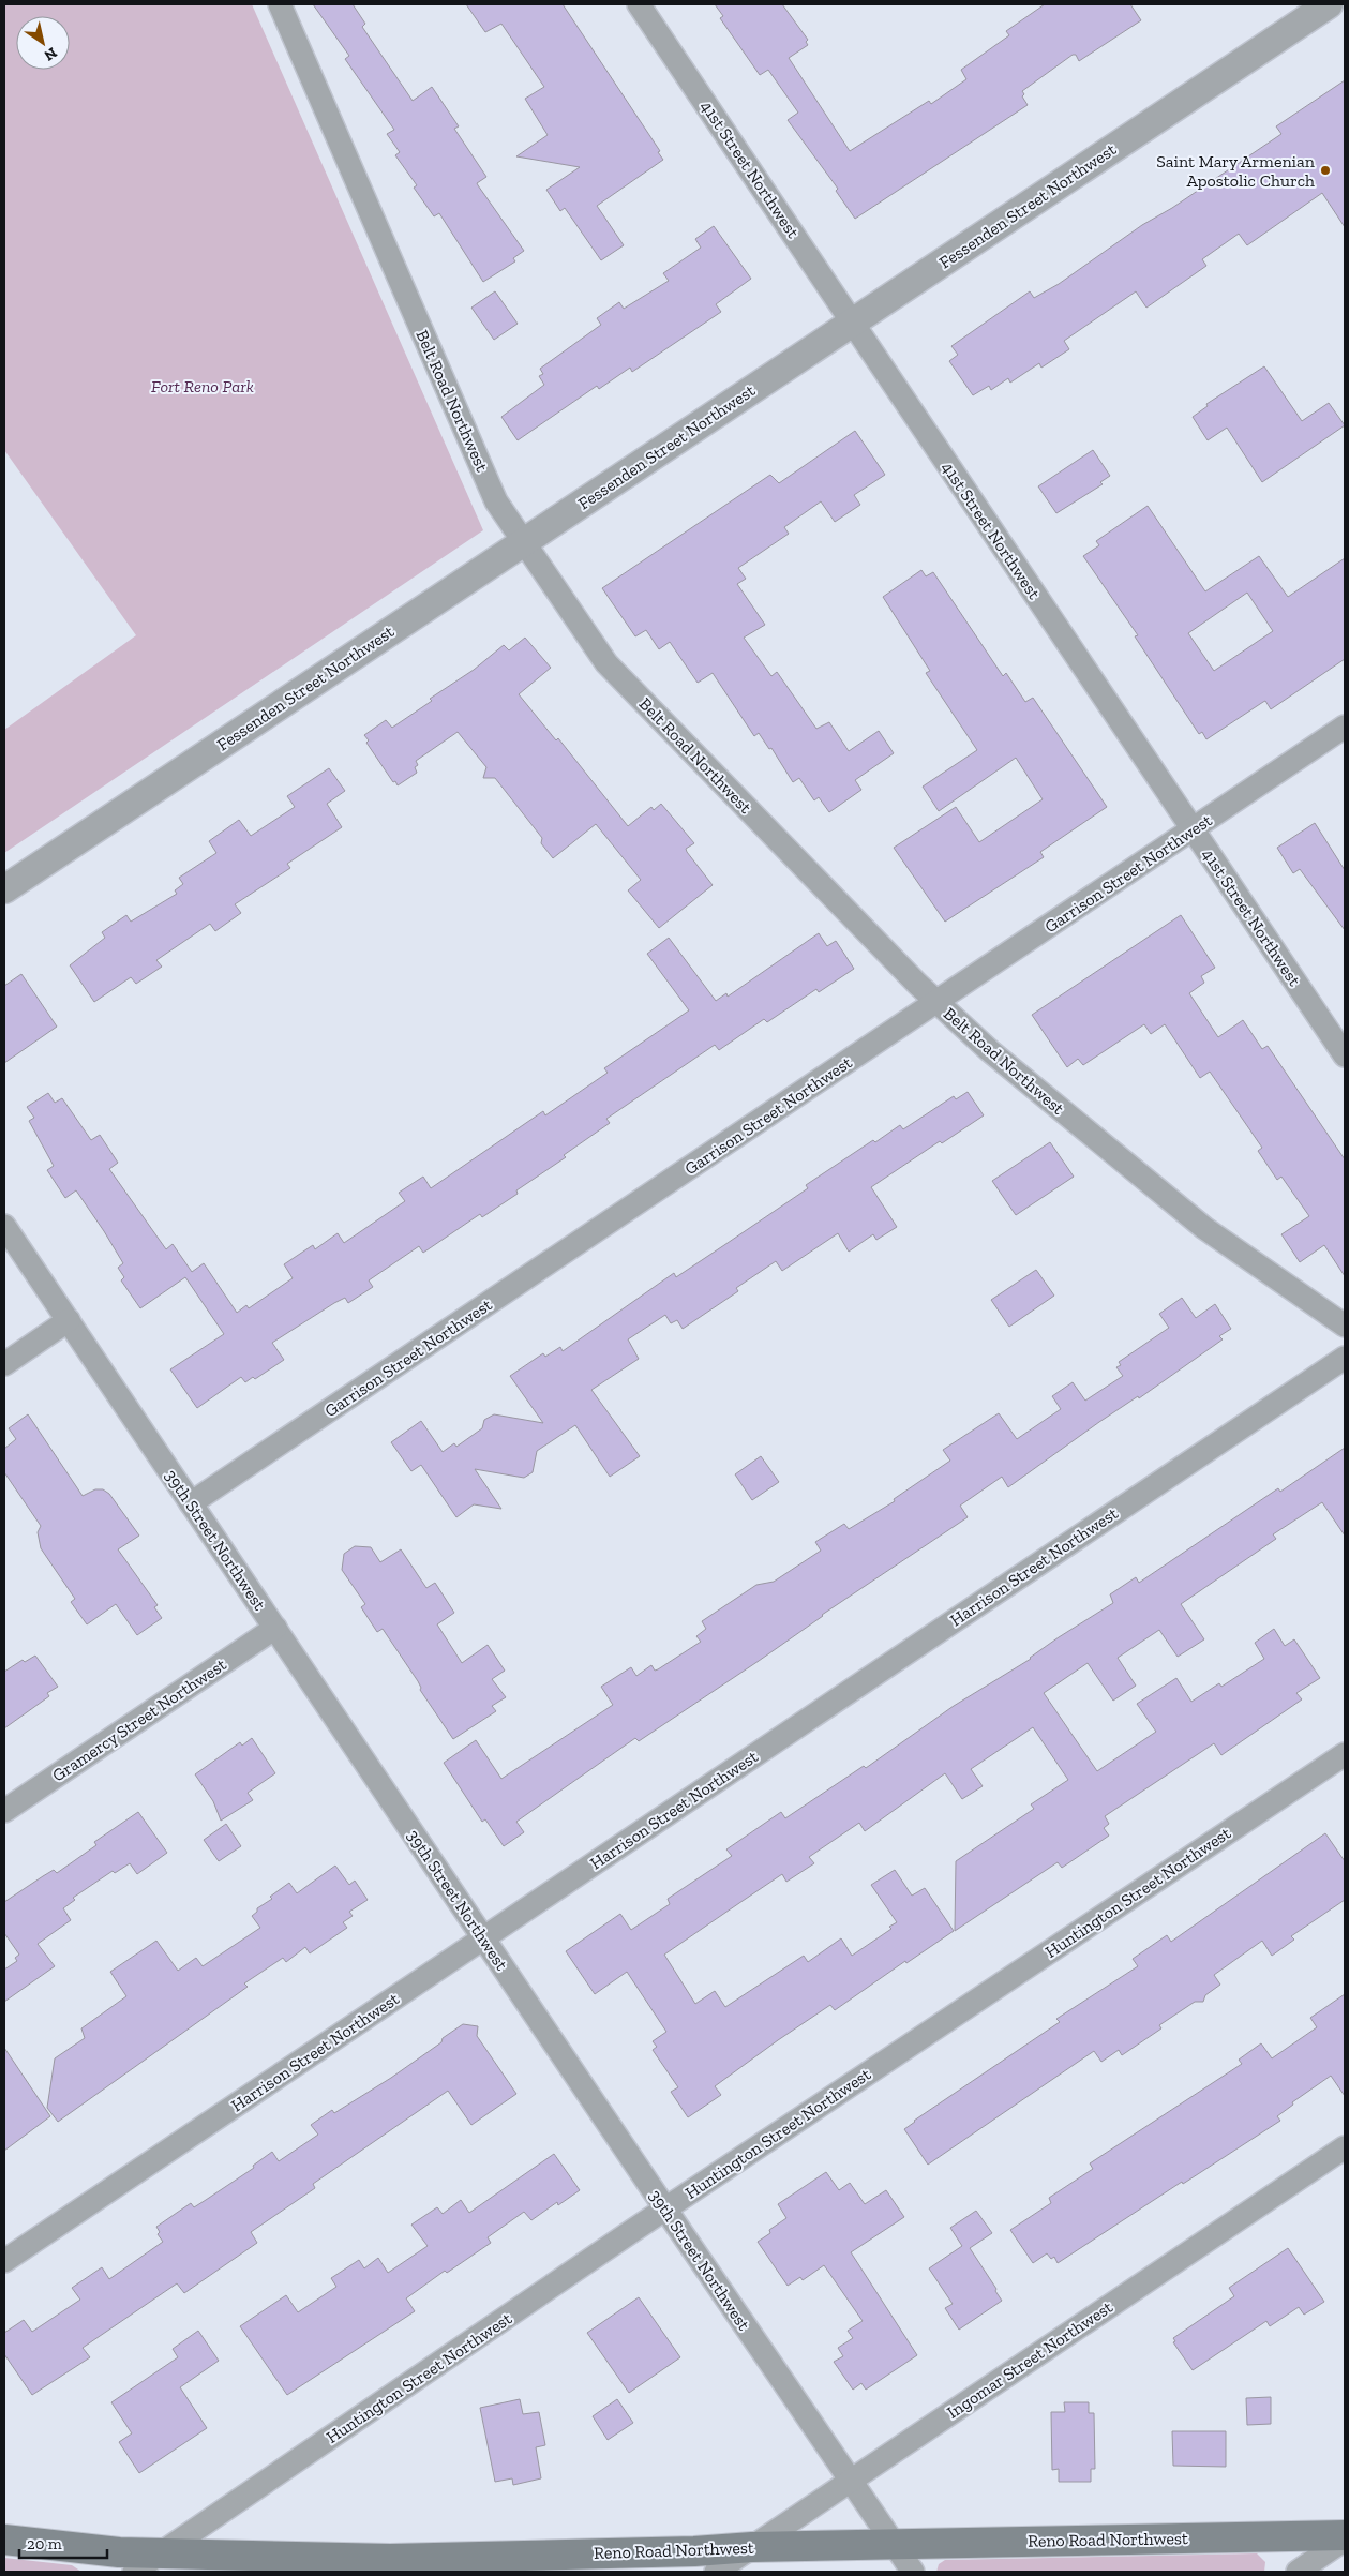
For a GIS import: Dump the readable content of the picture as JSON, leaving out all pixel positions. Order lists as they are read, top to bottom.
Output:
{
  "streets": {
    "main road": ["Reno Road Northwest"],
    "street": [
      "41st Street Northwest",
      "Fessenden Street Northwest",
      "Belt Road Northwest",
      "Garrison Street Northwest",
      "39th Street Northwest",
      "Harrison Street Northwest",
      "Gramercy Street Northwest",
      "Huntington Street Northwest",
      "Ingomar Street Northwest"
    ]
  },
  "crossings": [
    ["41st Street Northwest", "Fessenden Street Northwest"],
    ["41st Street Northwest", "Garrison Street Northwest"],
    ["Fessenden Street Northwest", "Belt Road Northwest"],
    ["Belt Road Northwest", "Garrison Street Northwest"],
    ["Garrison Street Northwest", "39th Street Northwest"],
    ["39th Street Northwest", "Harrison Street Northwest"],
    ["39th Street Northwest", "Gramercy Street Northwest"],
    ["39th Street Northwest", "Huntington Street Northwest"],
    ["39th Street Northwest", "Ingomar Street Northwest"],
    ["39th Street Northwest", "Reno Road Northwest"],
    ["Huntington Street Northwest", "Reno Road Northwest"],
    ["Ingomar Street Northwest", "Reno Road Northwest"]
  ],
  "parks": ["Fort Reno Park"],
  "places": ["Saint Mary Armenian Apostolic Church"],
  "scale_bar": "20 m",
  "north": "bottom right"
}
